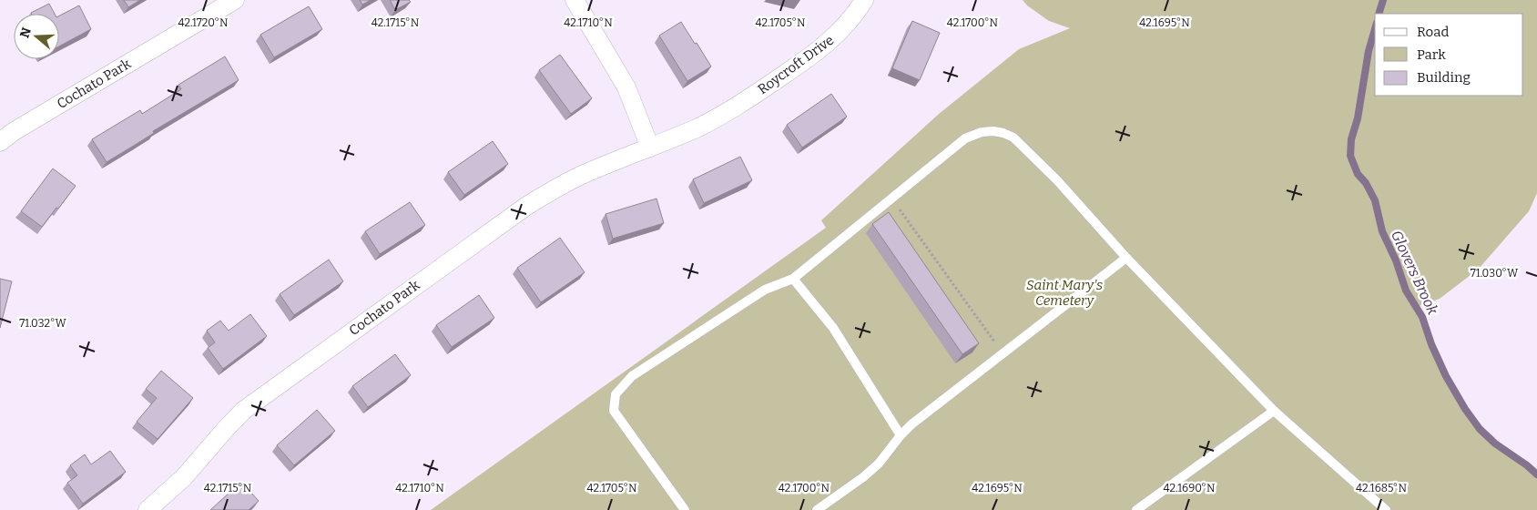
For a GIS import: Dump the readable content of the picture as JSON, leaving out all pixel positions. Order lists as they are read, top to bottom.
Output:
{
  "streets": {
    "street": ["Roycroft Drive", "Cochato Park"]
  },
  "crossings": [
    ["Roycroft Drive", "Cochato Park"]
  ],
  "water": ["Glovers Brook"],
  "parks": ["Saint Mary's Cemetery"],
  "legend": ["Road", "Park", "Building"],
  "north": "left",
  "coordinates": [
    "42.1720°N",
    "42.1715°N",
    "42.1710°N",
    "42.1705°N",
    "42.1700°N",
    "42.1695°N",
    "71.030°W",
    "71.032°W",
    "42.1690°N",
    "42.1685°N"
  ]
}
